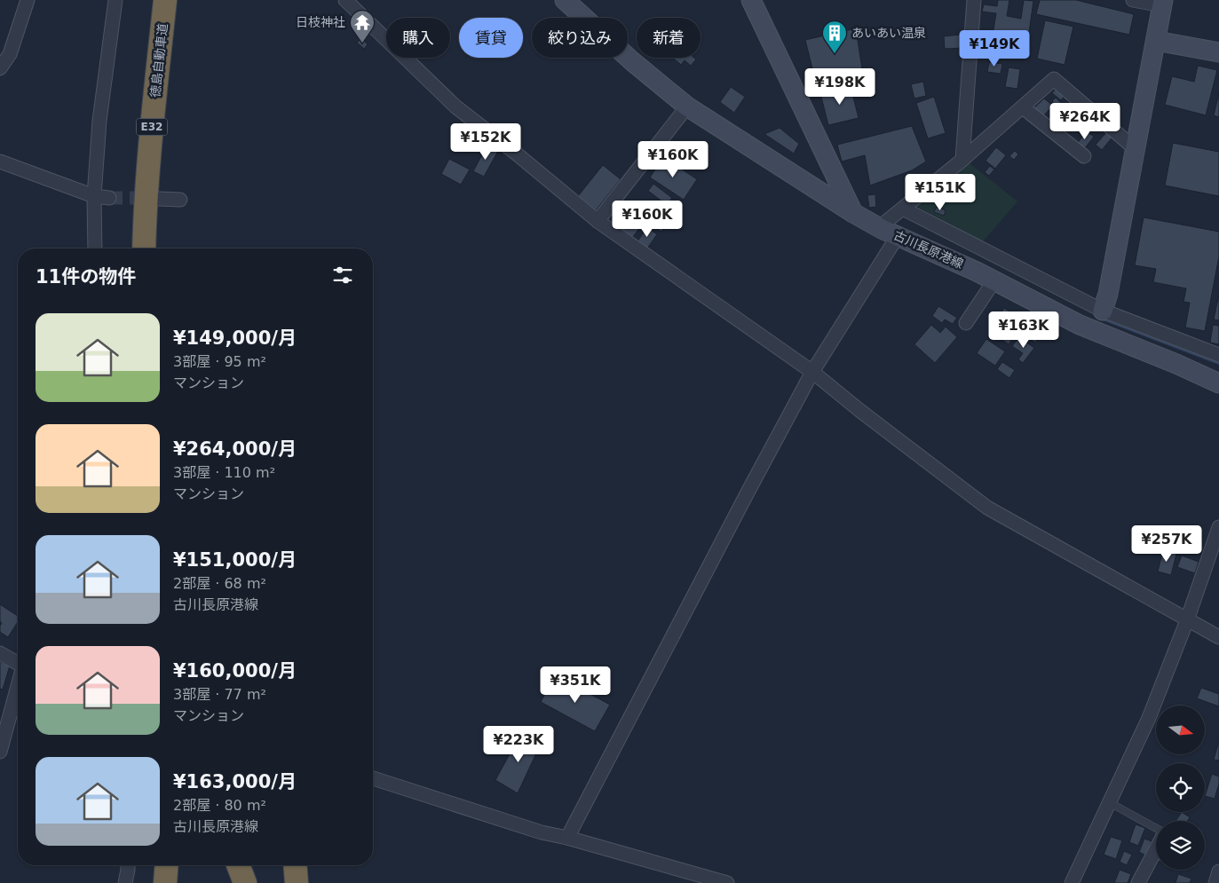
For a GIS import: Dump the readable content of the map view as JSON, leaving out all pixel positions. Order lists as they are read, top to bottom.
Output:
{
  "streets": {
    "highway": ["徳島自動車道", "E32"],
    "street": ["古川長原港線"]
  },
  "places": {
    "temple": ["日枝神社"],
    "building": ["あいあい温泉"]
  },
  "north": "right",
  "page": {
    "chip": [
      "購入",
      "賃貸",
      "絞り込み",
      "新着"
    ],
    "price": [
      "¥149K",
      "¥198K",
      "¥264K",
      "¥152K",
      "¥160K",
      "¥151K",
      "¥160K",
      "¥163K",
      "¥257K",
      "¥351K",
      "¥223K"
    ],
    "heading": "11件の物件",
    "list": [
      {
        "name": "¥149,000/月",
        "note": "3部屋 · 95 m² · マンション"
      },
      {
        "name": "¥264,000/月",
        "note": "3部屋 · 110 m² · マンション"
      },
      {
        "name": "¥151,000/月",
        "note": "2部屋 · 68 m² · 古川長原港線"
      },
      {
        "name": "¥160,000/月",
        "note": "3部屋 · 77 m² · マンション"
      },
      {
        "name": "¥163,000/月",
        "note": "2部屋 · 80 m² · 古川長原港線"
      }
    ]
  }
}
